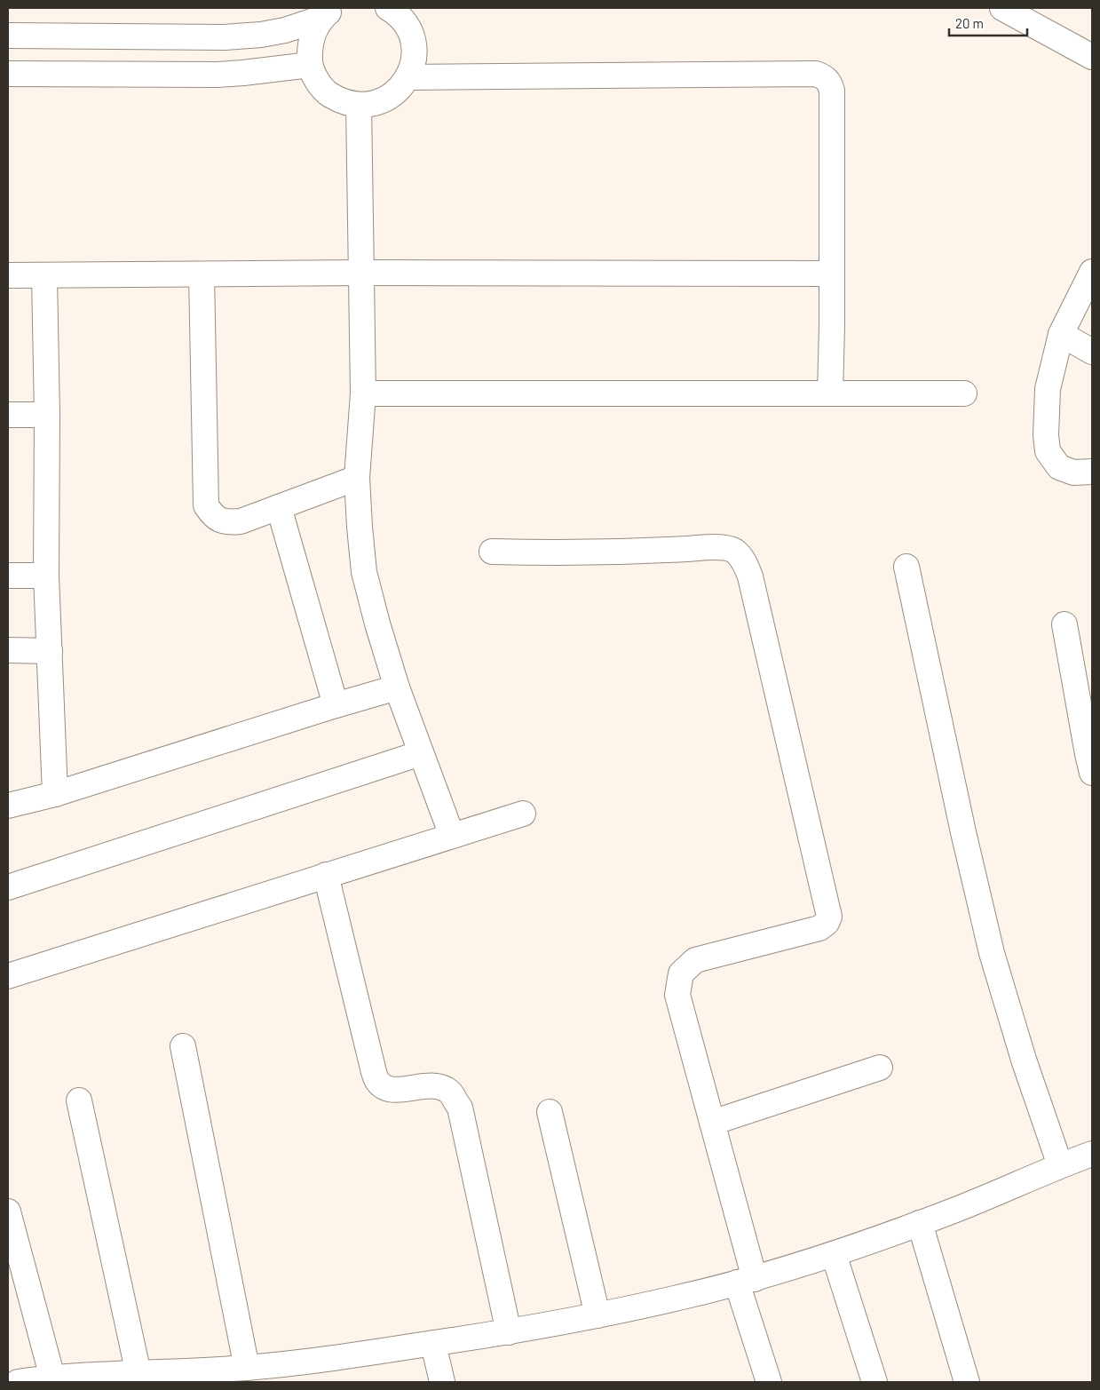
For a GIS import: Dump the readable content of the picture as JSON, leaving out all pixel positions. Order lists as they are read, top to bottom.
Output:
{
  "scale_bar": "20 m"
}
